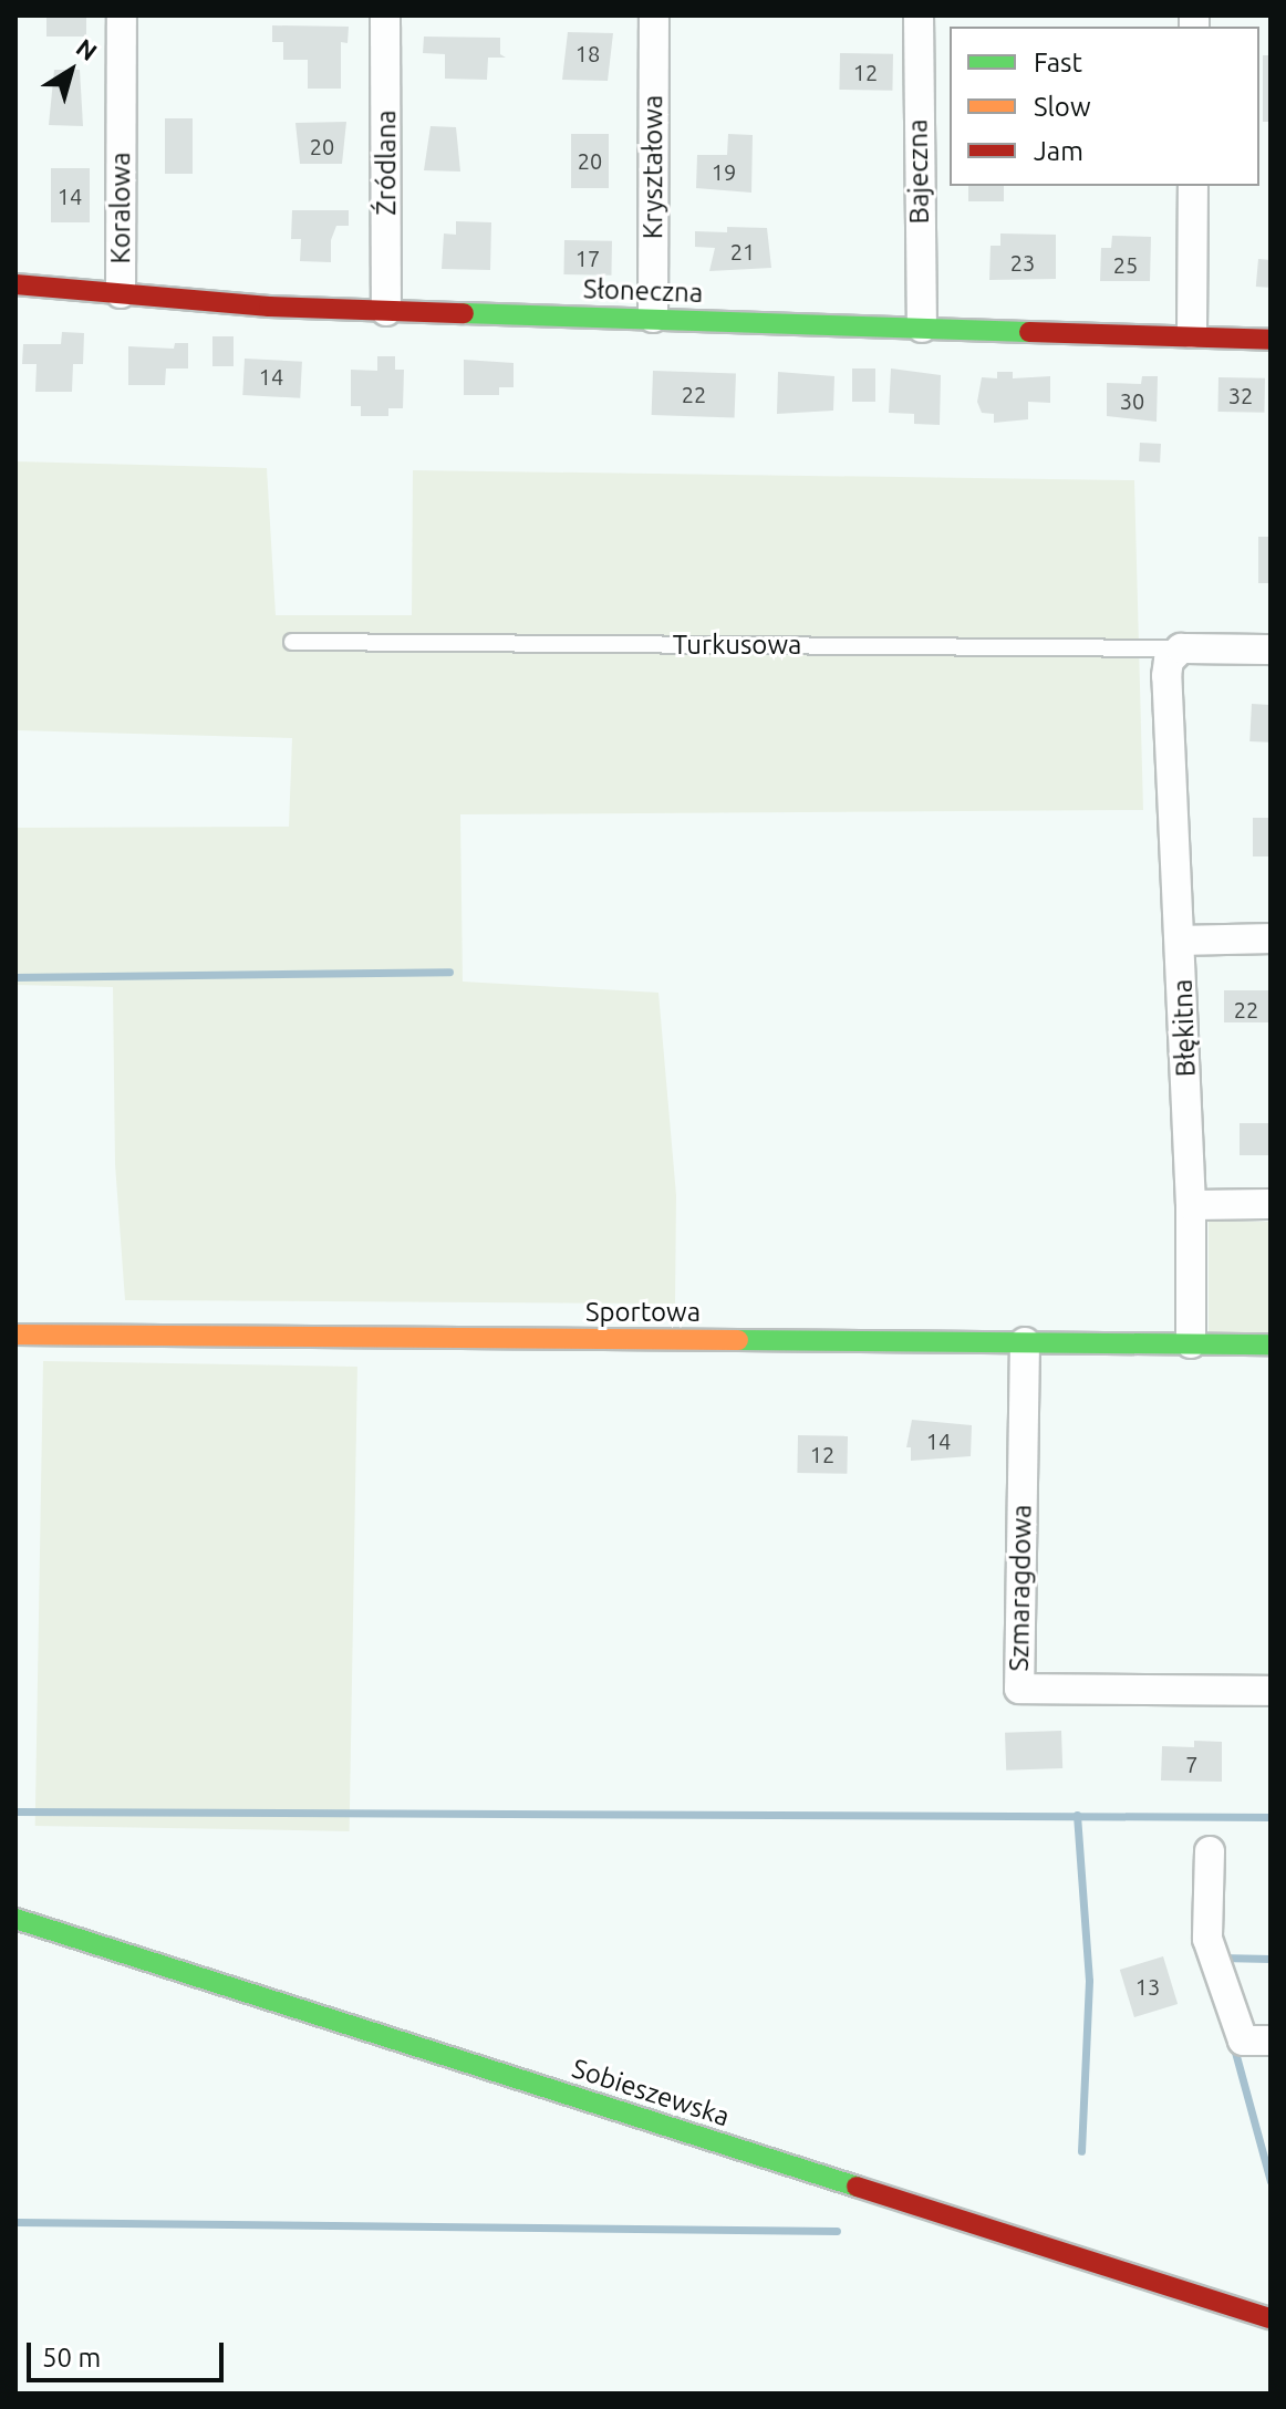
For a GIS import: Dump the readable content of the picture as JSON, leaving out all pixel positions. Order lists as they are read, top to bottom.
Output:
{
  "streets": {
    "street": [
      "Źródlana",
      "Kryształowa",
      "Bajeczna",
      "Koralowa",
      "Słoneczna",
      "Turkusowa",
      "Błękitna",
      "Sportowa",
      "Szmaragdowa",
      "Sobieszewska"
    ]
  },
  "crossings": [
    ["Źródlana", "Słoneczna"],
    ["Kryształowa", "Słoneczna"],
    ["Bajeczna", "Słoneczna"],
    ["Koralowa", "Słoneczna"],
    ["Błękitna", "Sportowa"],
    ["Sportowa", "Szmaragdowa"]
  ],
  "house_numbers": [
    "18",
    "12",
    "20",
    "20",
    "19",
    "14",
    "21",
    "17",
    "23",
    "25",
    "14",
    "22",
    "32",
    "30",
    "22",
    "14",
    "12",
    "7",
    "13"
  ],
  "legend": ["Fast", "Slow", "Jam"],
  "scale_bar": "50 m",
  "north": "top right"
}
